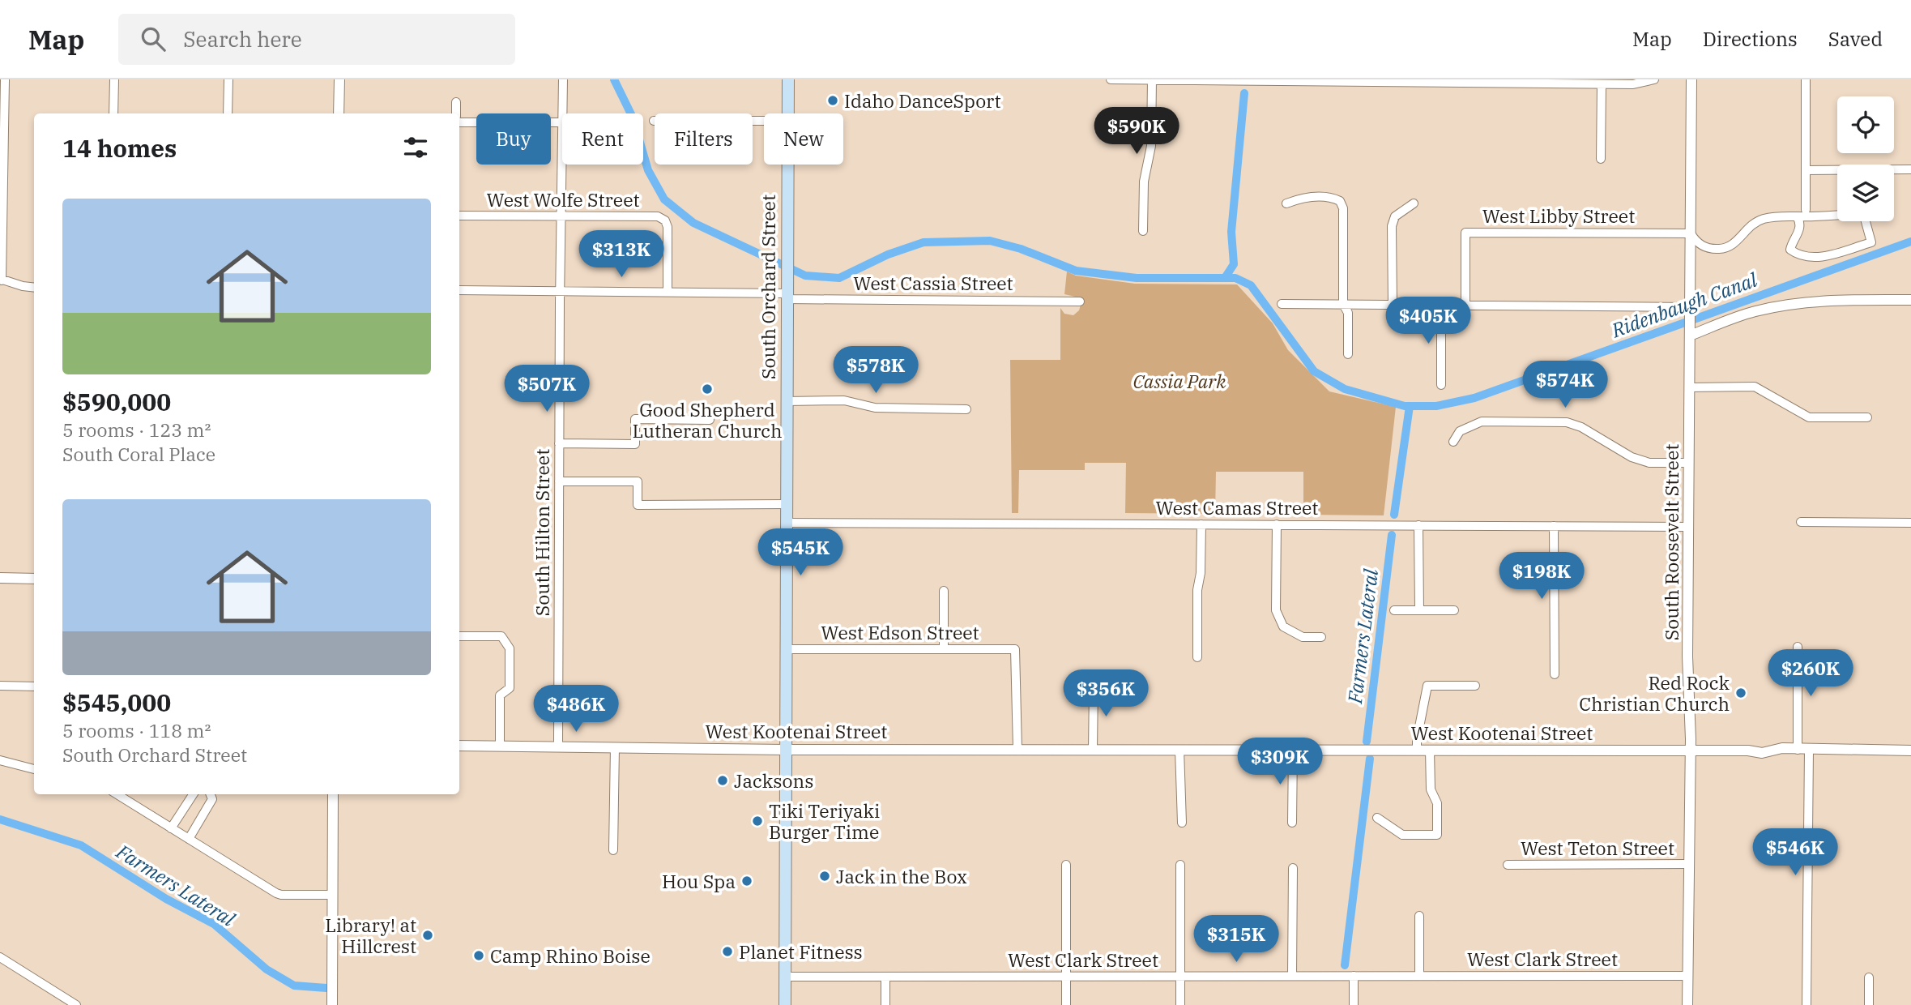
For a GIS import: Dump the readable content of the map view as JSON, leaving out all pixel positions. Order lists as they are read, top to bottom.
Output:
{
  "streets": {
    "main road": ["South Orchard Street"],
    "street": [
      "West Wolfe Street",
      "West Libby Street",
      "West Cassia Street",
      "West Camas Street",
      "South Hilton Street",
      "South Roosevelt Street",
      "West Edson Street",
      "West Kootenai Street",
      "West Teton Street",
      "West Clark Street"
    ]
  },
  "crossings": [
    ["West Wolfe Street", "West Cassia Street"],
    ["West Wolfe Street", "South Hilton Street"],
    ["West Libby Street", "South Roosevelt Street"],
    ["West Cassia Street", "South Orchard Street"],
    ["West Cassia Street", "South Hilton Street"],
    ["South Orchard Street", "West Camas Street"],
    ["South Orchard Street", "West Edson Street"],
    ["South Orchard Street", "West Kootenai Street"],
    ["South Orchard Street", "West Clark Street"],
    ["West Camas Street", "South Roosevelt Street"],
    ["South Hilton Street", "West Kootenai Street"],
    ["South Roosevelt Street", "West Kootenai Street"],
    ["South Roosevelt Street", "West Teton Street"],
    ["South Roosevelt Street", "West Clark Street"],
    ["West Edson Street", "West Kootenai Street"]
  ],
  "water": ["Ridenbaugh Canal", "Farmers Lateral"],
  "parks": ["Cassia Park"],
  "places": [
    "Idaho DanceSport",
    "Good Shepherd Lutheran Church",
    "Red Rock Christian Church",
    "Jacksons",
    "Tiki Teriyaki Burger Time",
    "Jack in the Box",
    "Hou Spa",
    "Library! at Hillcrest",
    "Planet Fitness",
    "Camp Rhino Boise"
  ],
  "page": {
    "header": "Map",
    "search": "Search here",
    "nav": ["Map", "Directions", "Saved"],
    "price": [
      "$590K",
      "$313K",
      "$405K",
      "$578K",
      "$574K",
      "$507K",
      "$545K",
      "$198K",
      "$260K",
      "$356K",
      "$486K",
      "$309K",
      "$546K",
      "$315K"
    ],
    "chip": [
      "Buy",
      "Rent",
      "Filters",
      "New"
    ],
    "heading": "14 homes",
    "list": [
      {
        "name": "$590,000",
        "note": "5 rooms · 123 m² · South Coral Place"
      },
      {
        "name": "$545,000",
        "note": "5 rooms · 118 m² · South Orchard Street"
      }
    ]
  }
}
